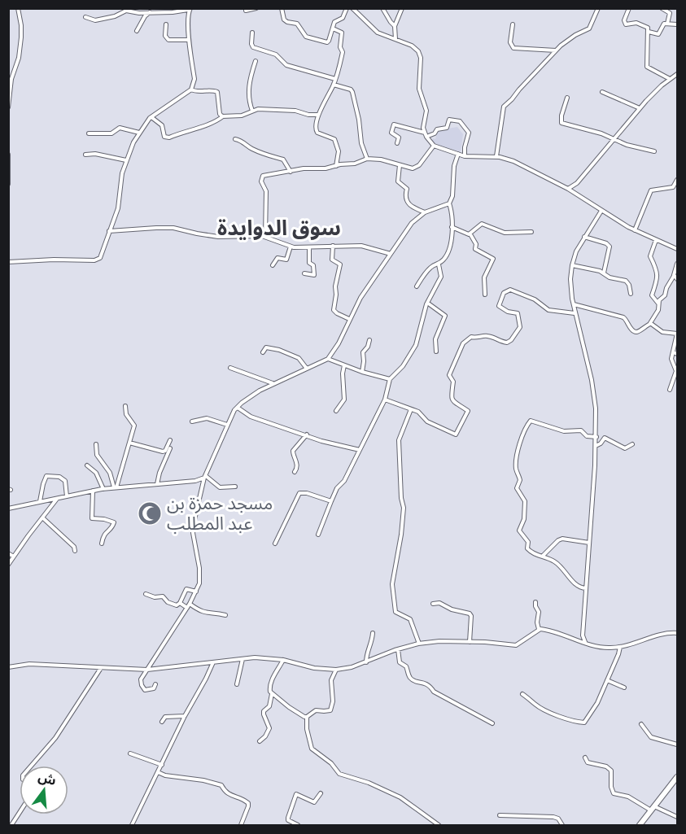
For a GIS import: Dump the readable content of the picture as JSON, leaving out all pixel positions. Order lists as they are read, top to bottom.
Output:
{
  "districts": ["سوق الدوايدة"],
  "places": {
    "mosque": ["مسجد حمزة بن عبد المطلب"]
  },
  "north": "top"
}
